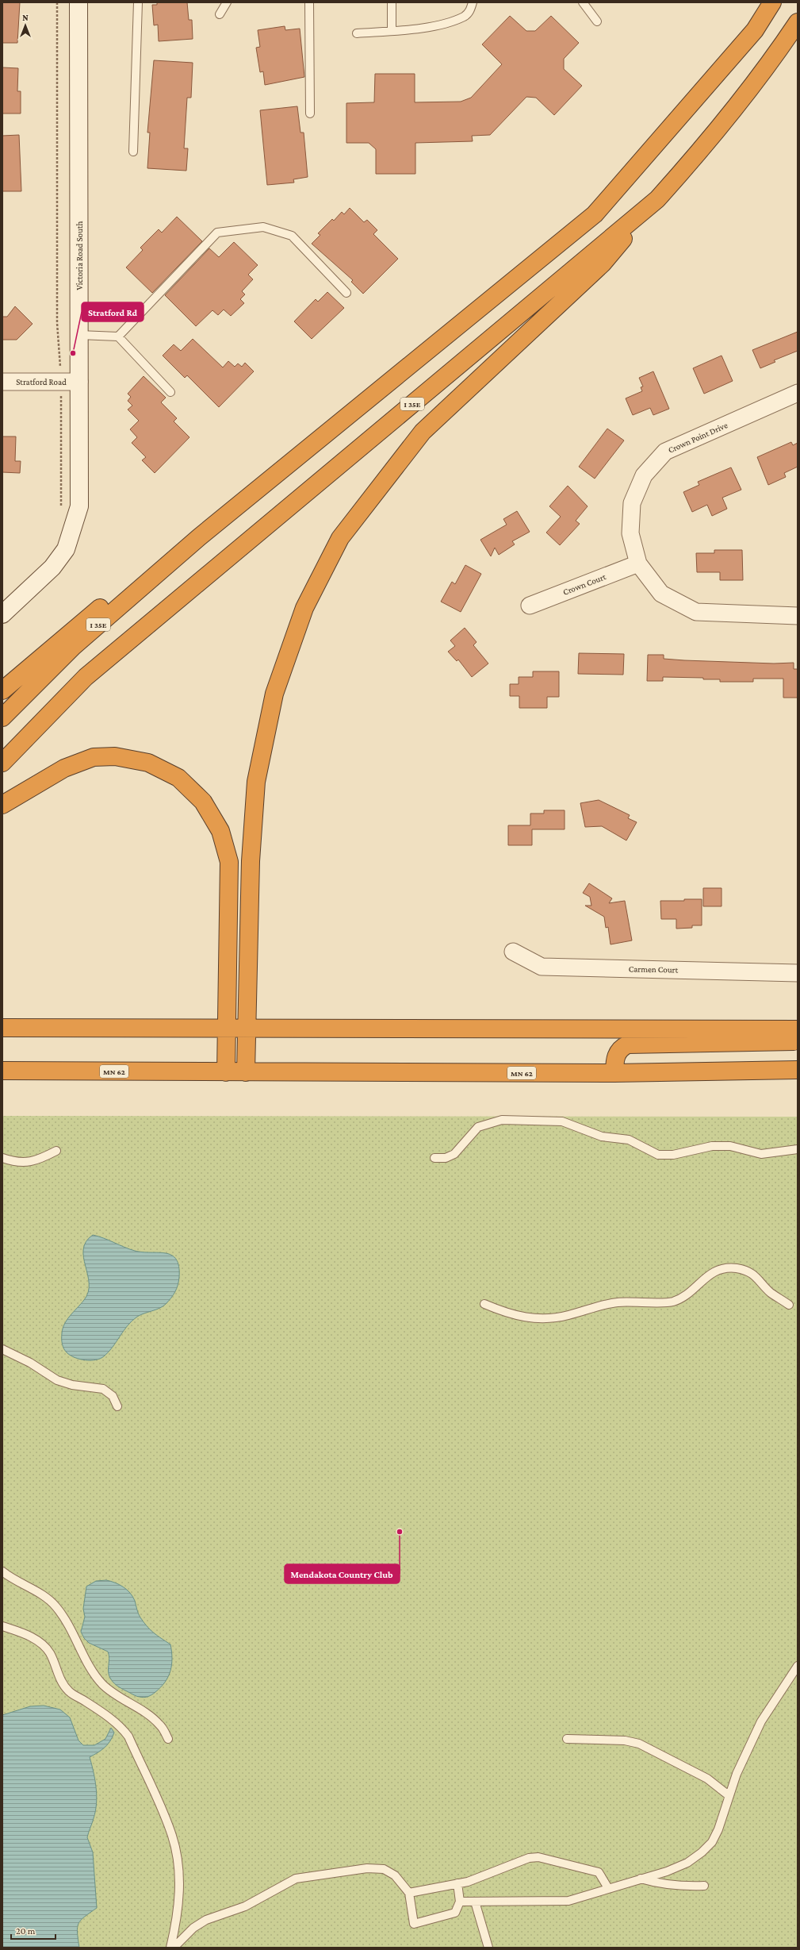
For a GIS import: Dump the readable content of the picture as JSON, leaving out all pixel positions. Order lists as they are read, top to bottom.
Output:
{
  "streets": {
    "highway": ["I 35E", "MN 62"],
    "street": [
      "Victoria Road South",
      "Stratford Road",
      "Crown Point Drive",
      "Crown Court",
      "Carmen Court"
    ]
  },
  "crossings": [
    ["Victoria Road South", "Stratford Road"],
    ["Crown Point Drive", "Crown Court"]
  ],
  "places": ["Stratford Rd", "Mendakota Country Club"],
  "scale_bar": "20 m",
  "north": "top"
}
